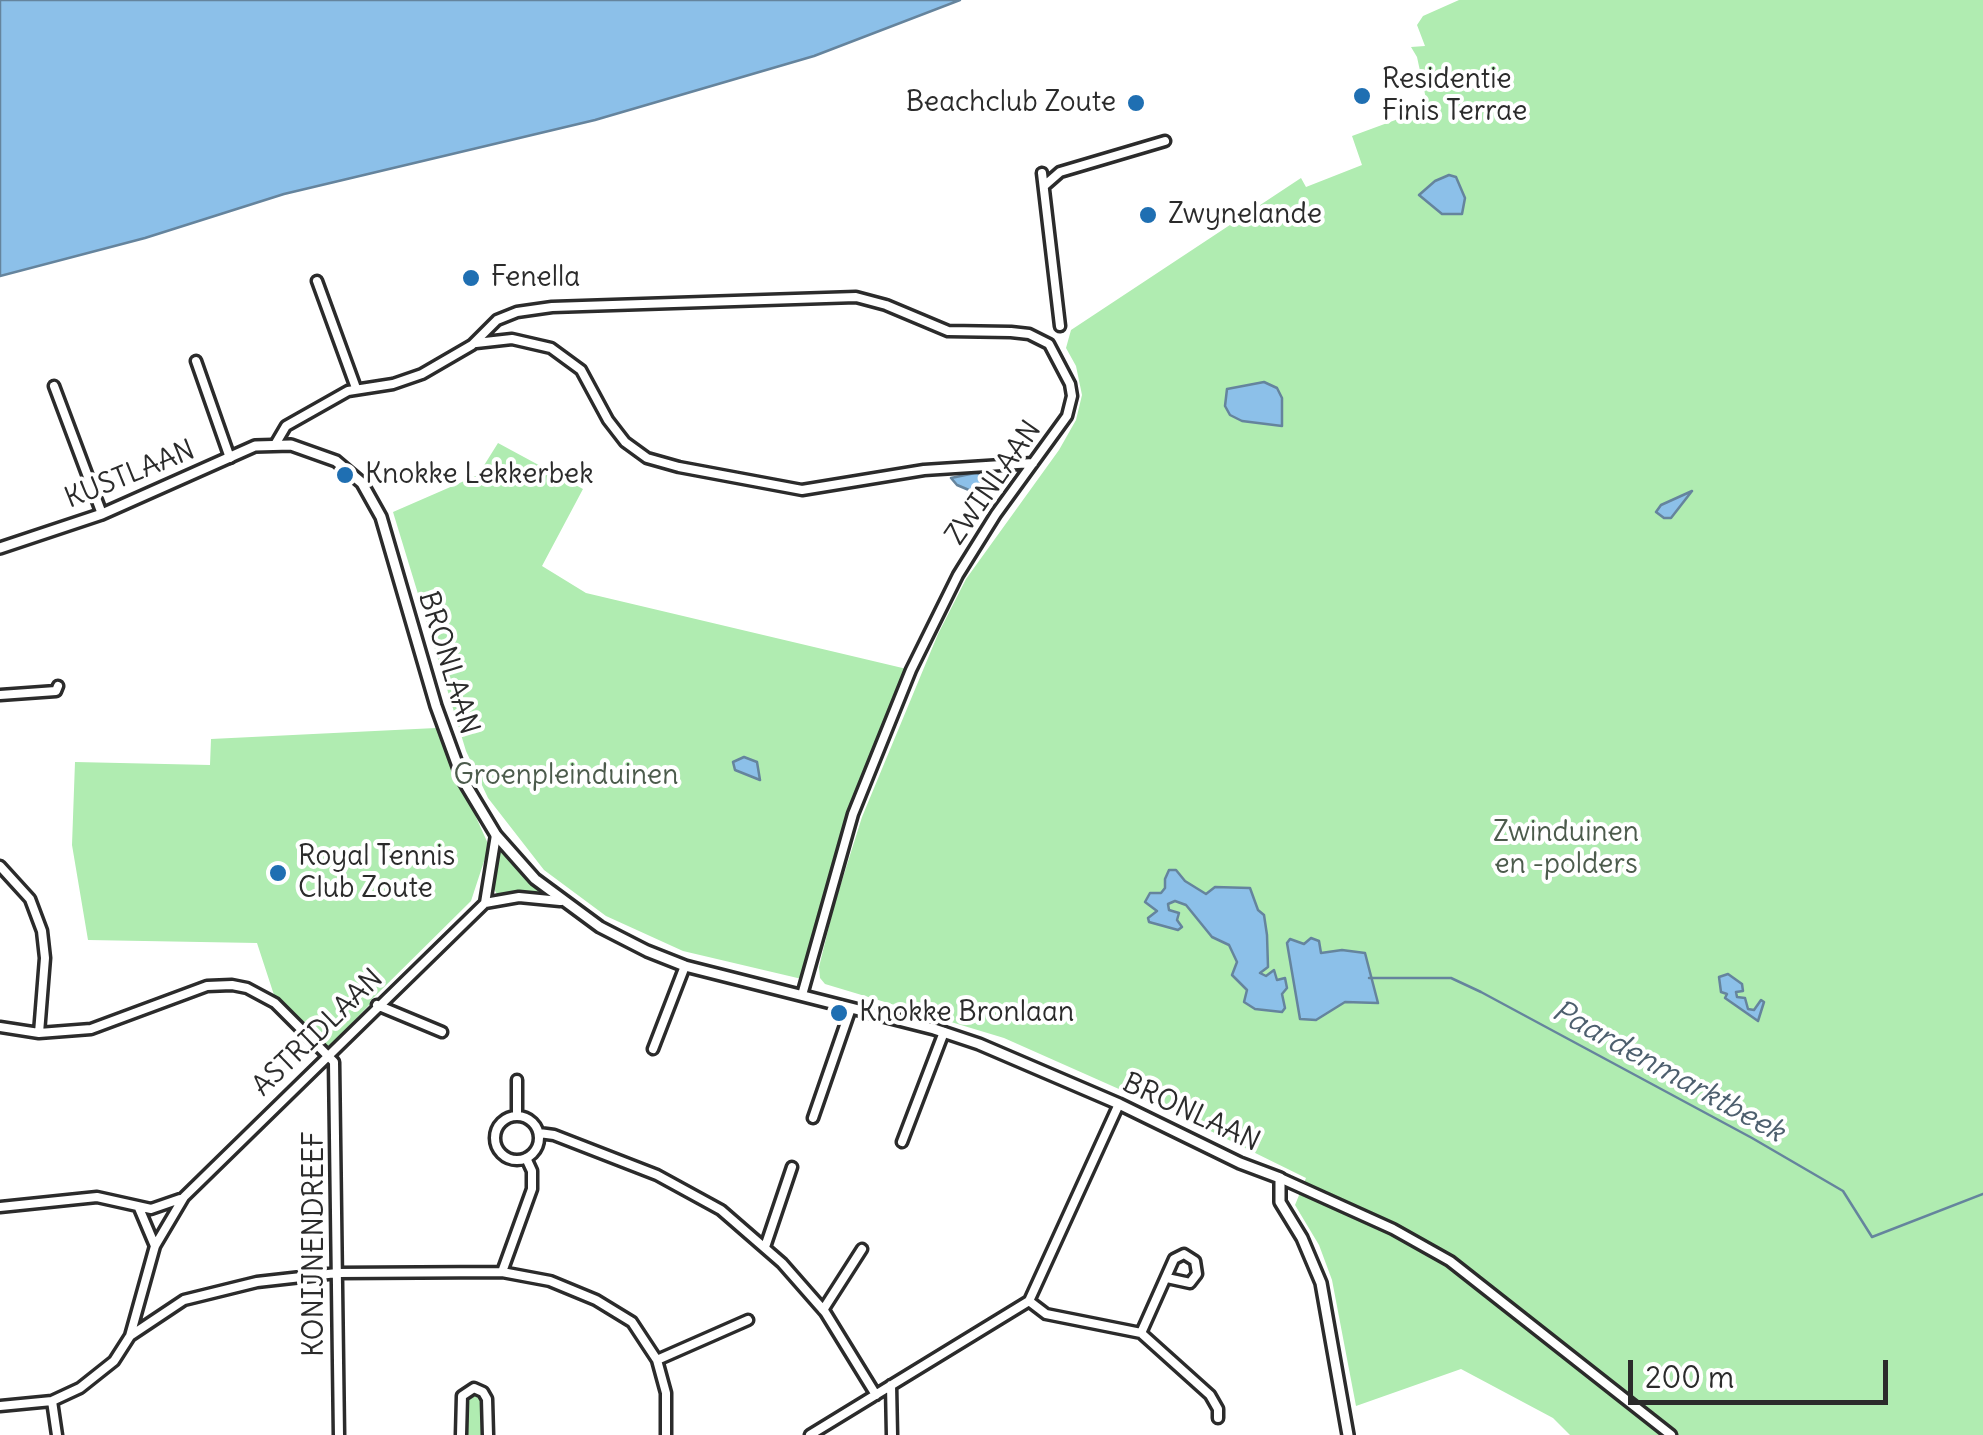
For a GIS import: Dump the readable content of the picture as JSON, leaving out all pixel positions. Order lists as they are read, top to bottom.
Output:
{
  "streets": {
    "street": [
      "KUSTLAAN",
      "ZWINLAAN",
      "BRONLAAN",
      "ASTRIDLAAN",
      "KONIJNENDREEF"
    ]
  },
  "crossings": [
    ["KUSTLAAN", "BRONLAAN"],
    ["ZWINLAAN", "BRONLAAN"],
    ["ASTRIDLAAN", "KONIJNENDREEF"]
  ],
  "water": ["Paardenmarktbeek"],
  "parks": ["Groenpleinduinen", "Zwinduinen en -polders"],
  "places": [
    "Residentie Finis Terrae",
    "Beachclub Zoute",
    "Zwynelande",
    "Fenella",
    "Knokke Lekkerbek",
    "Royal Tennis Club Zoute",
    "Knokke Bronlaan"
  ],
  "scale_bar": "200 m"
}
